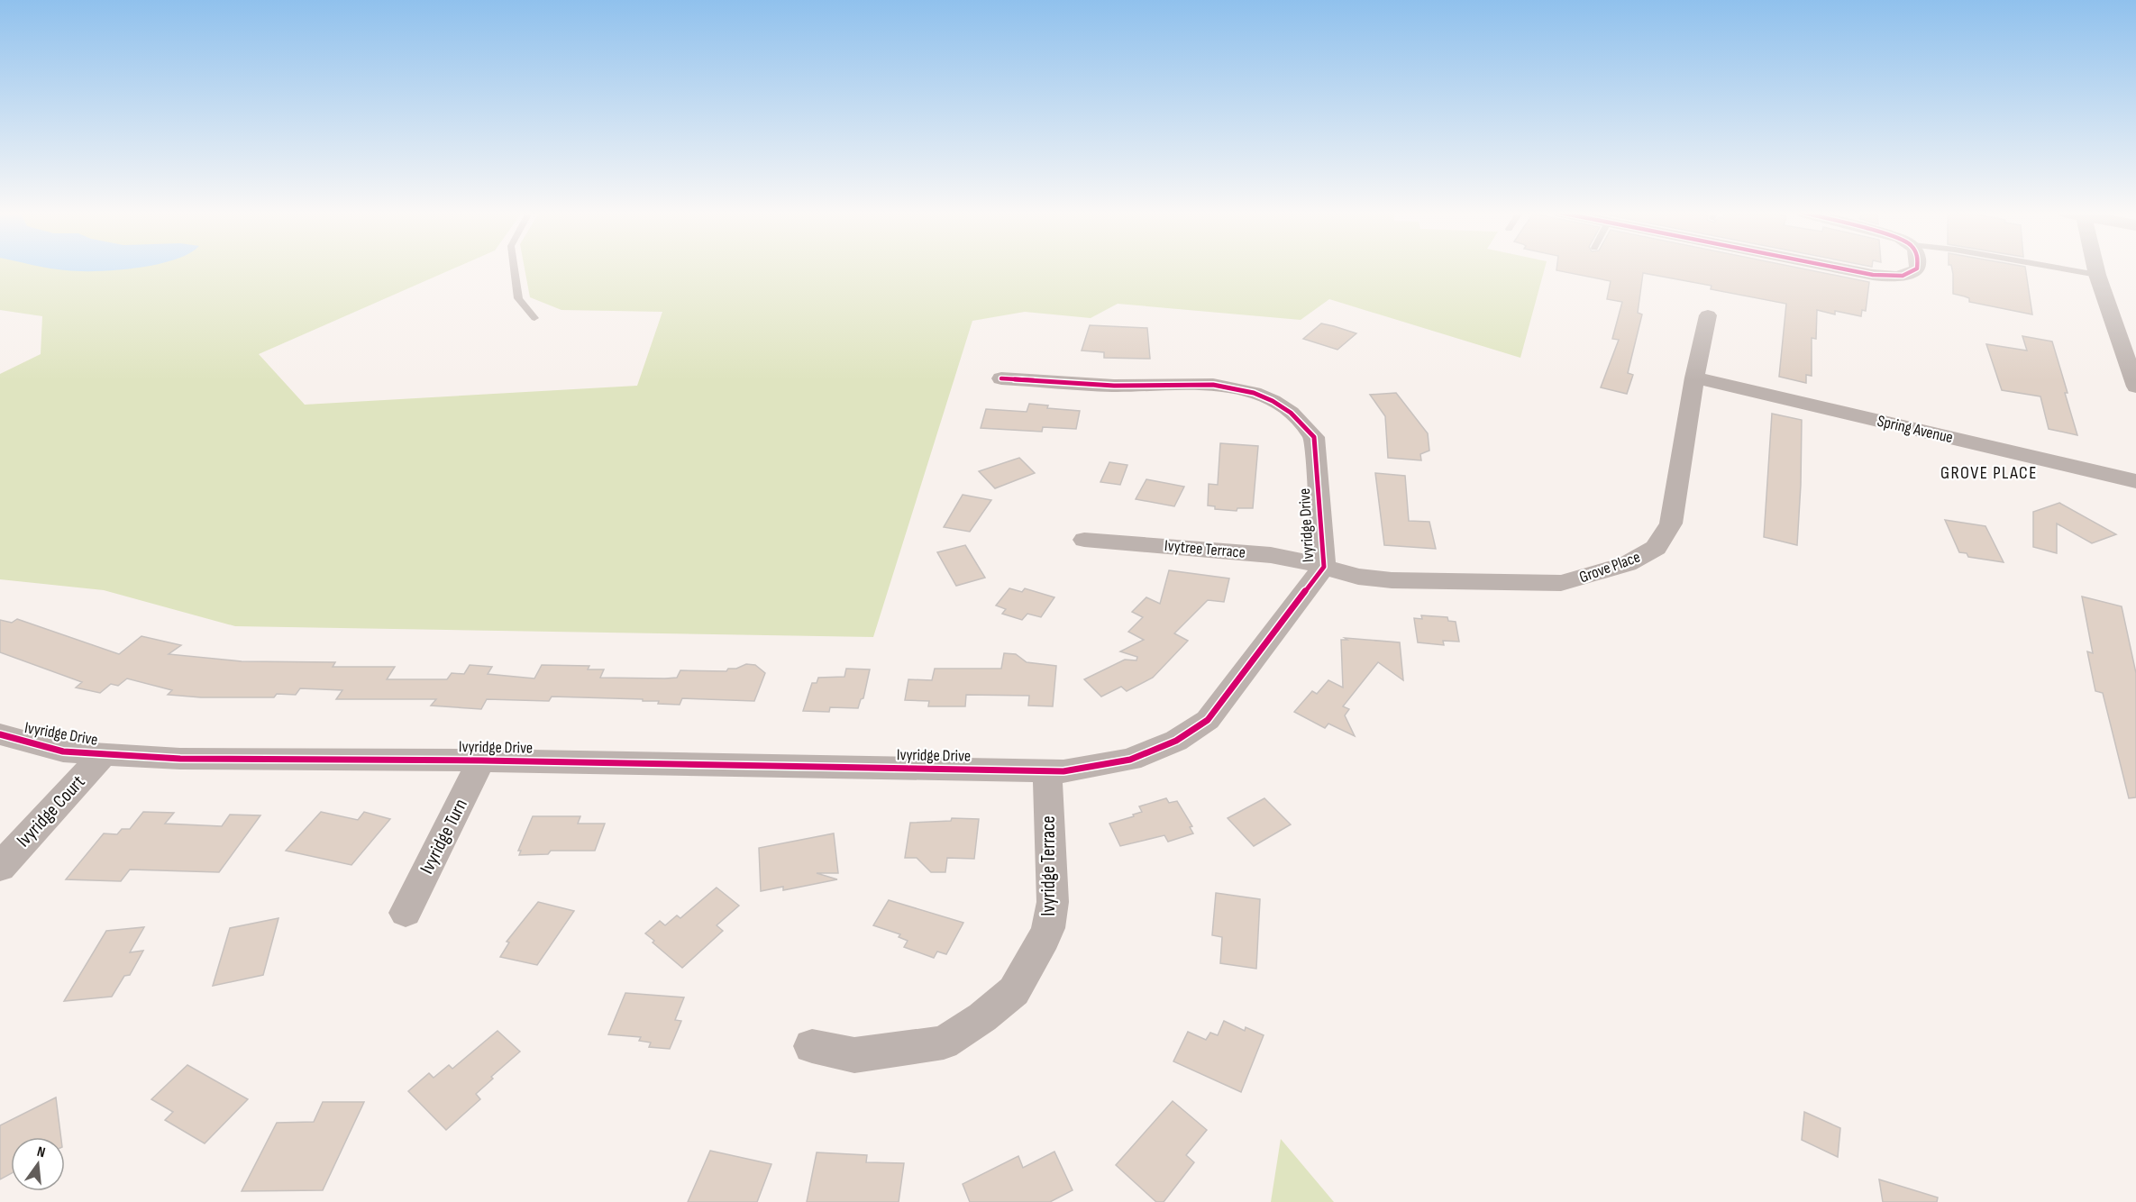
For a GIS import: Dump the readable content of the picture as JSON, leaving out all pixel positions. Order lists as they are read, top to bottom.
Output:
{
  "streets": {
    "street": [
      "Spring Avenue",
      "Ivyridge Drive",
      "Ivytree Terrace",
      "Grove Place",
      "Ivyridge Court",
      "Ivyridge Turn",
      "Ivyridge Terrace"
    ]
  },
  "crossings": [
    ["Spring Avenue", "Grove Place"],
    ["Ivyridge Drive", "Ivytree Terrace"],
    ["Ivyridge Drive", "Grove Place"],
    ["Ivyridge Drive", "Ivyridge Court"],
    ["Ivyridge Drive", "Ivyridge Turn"],
    ["Ivyridge Drive", "Ivyridge Terrace"],
    ["Ivytree Terrace", "Grove Place"]
  ],
  "districts": ["GROVE PLACE"],
  "north": "top"
}
